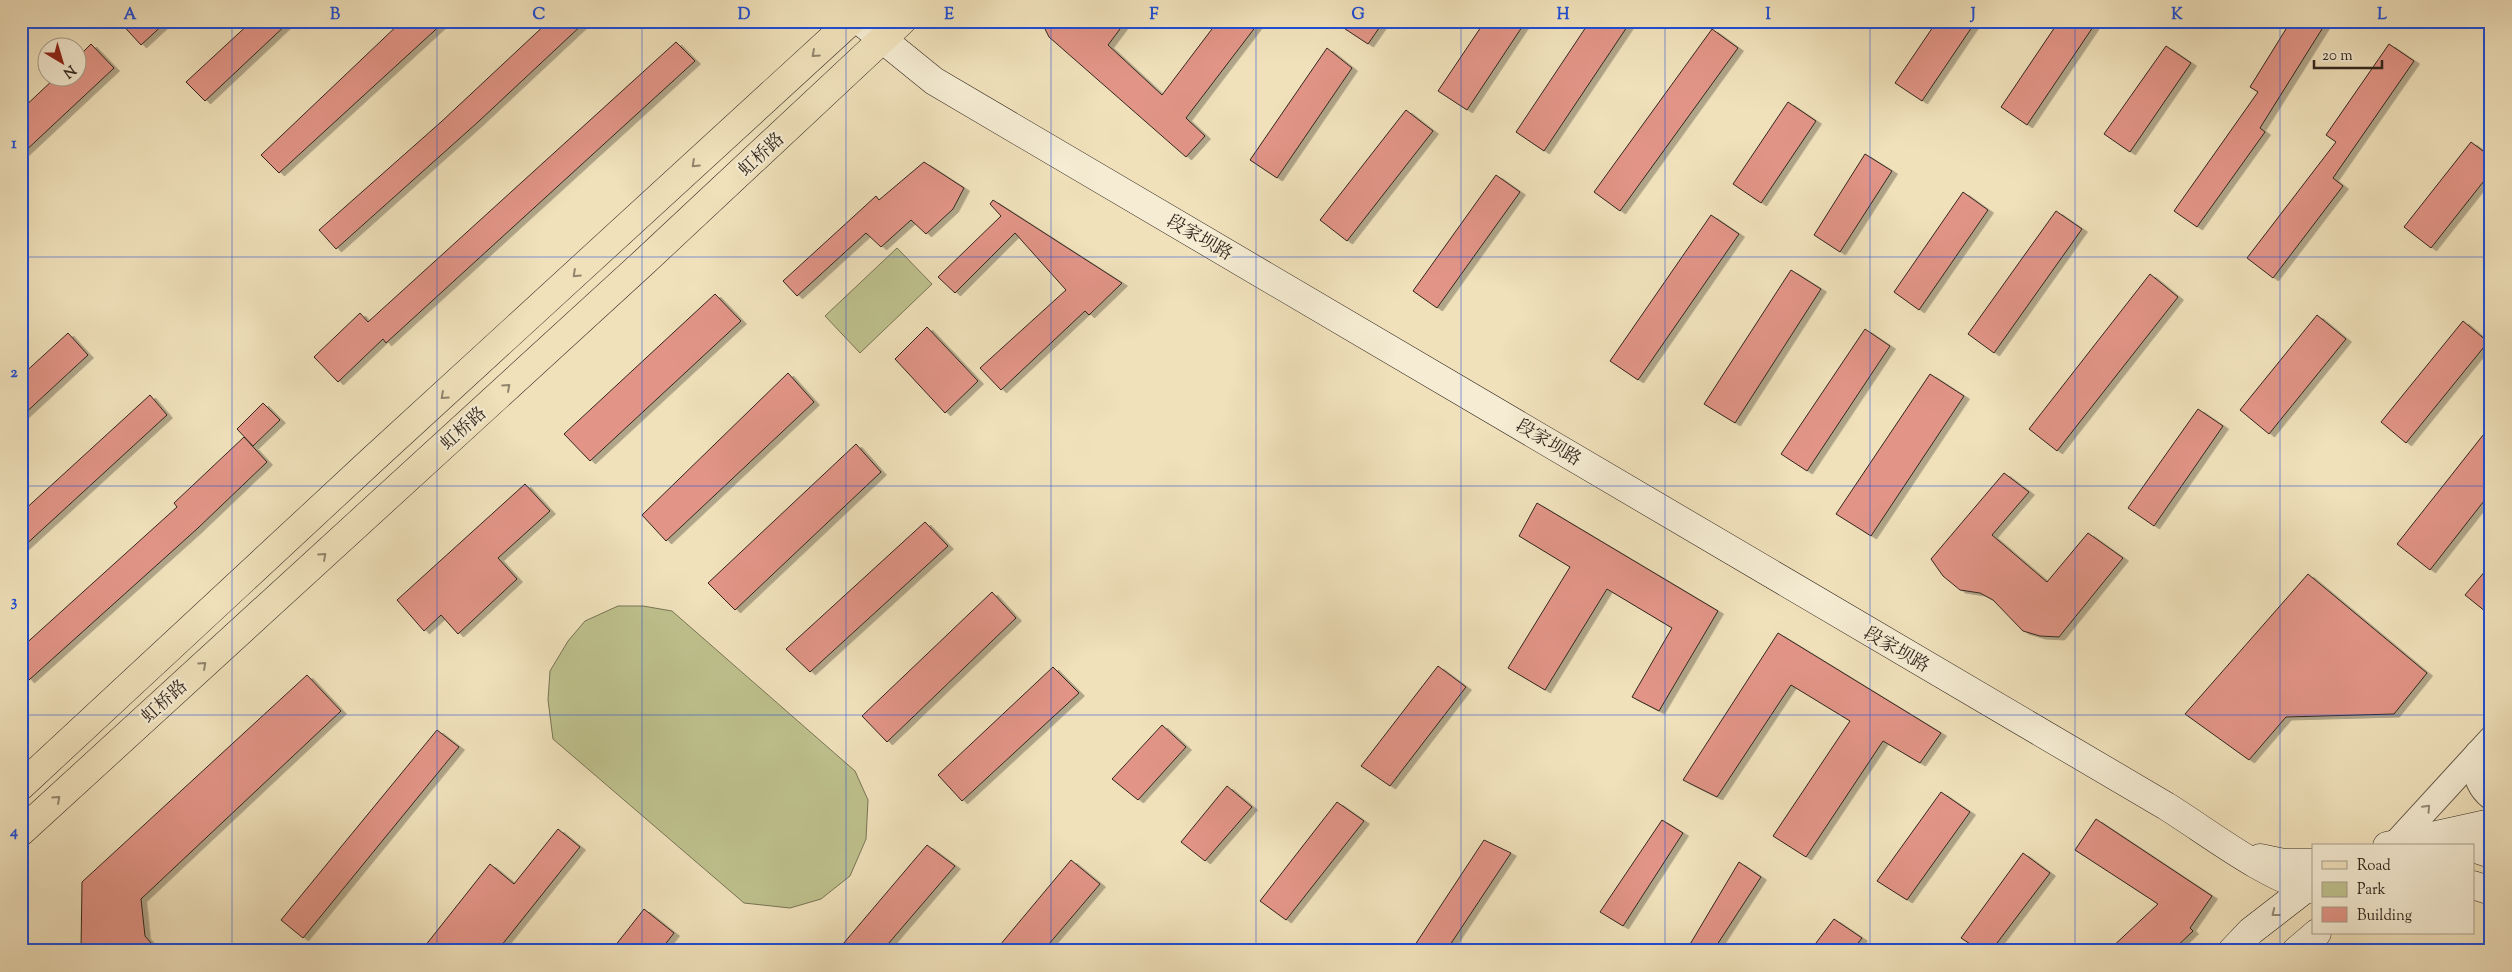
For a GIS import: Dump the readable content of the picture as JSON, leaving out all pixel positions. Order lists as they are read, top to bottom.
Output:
{
  "streets": {
    "main road": ["虹桥路"],
    "street": ["段家坝路"]
  },
  "crossings": [
    ["虹桥路", "段家坝路"]
  ],
  "legend": ["Road", "Park", "Building"],
  "scale_bar": "20 m",
  "north": "bottom right",
  "grid": {
    "columns": [
      "A",
      "B",
      "C",
      "D",
      "E",
      "F",
      "G",
      "H",
      "I",
      "J",
      "K",
      "L"
    ],
    "rows": [
      "1",
      "2",
      "3",
      "4"
    ]
  }
}
